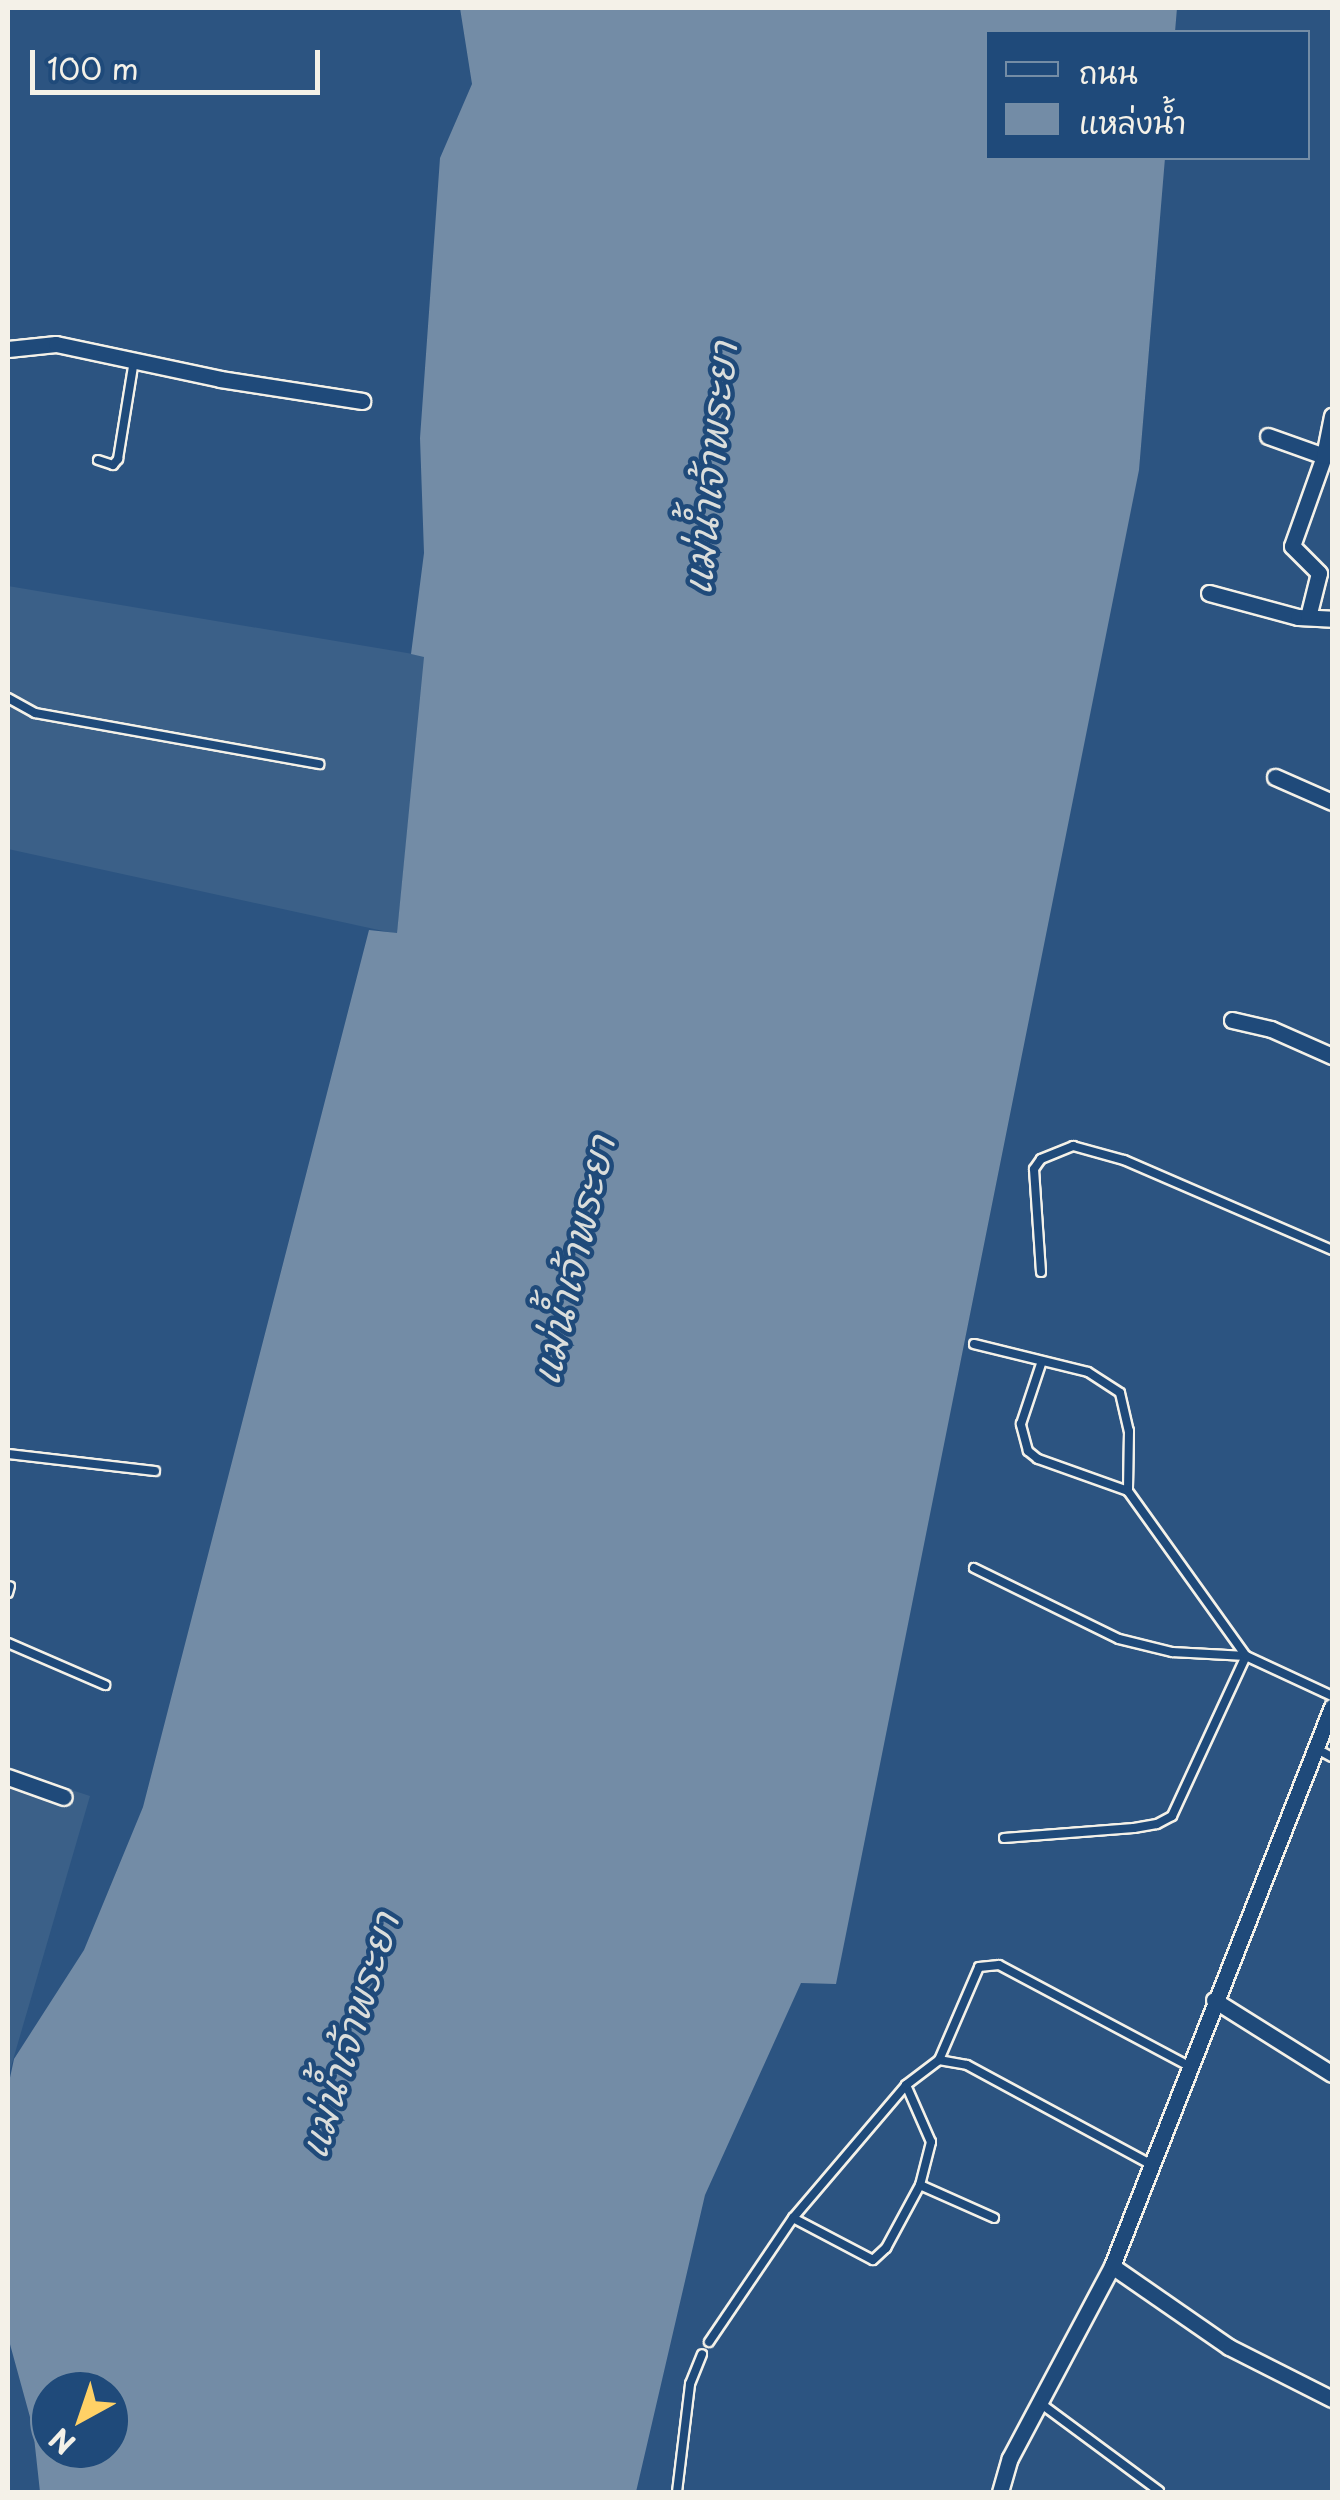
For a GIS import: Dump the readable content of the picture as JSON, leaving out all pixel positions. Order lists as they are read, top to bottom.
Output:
{
  "water": ["แม่น้ำเจ้าพระยา"],
  "legend": ["ถนน", "แหล่งน้ำ"],
  "scale_bar": "100 m",
  "north": "bottom left"
}
